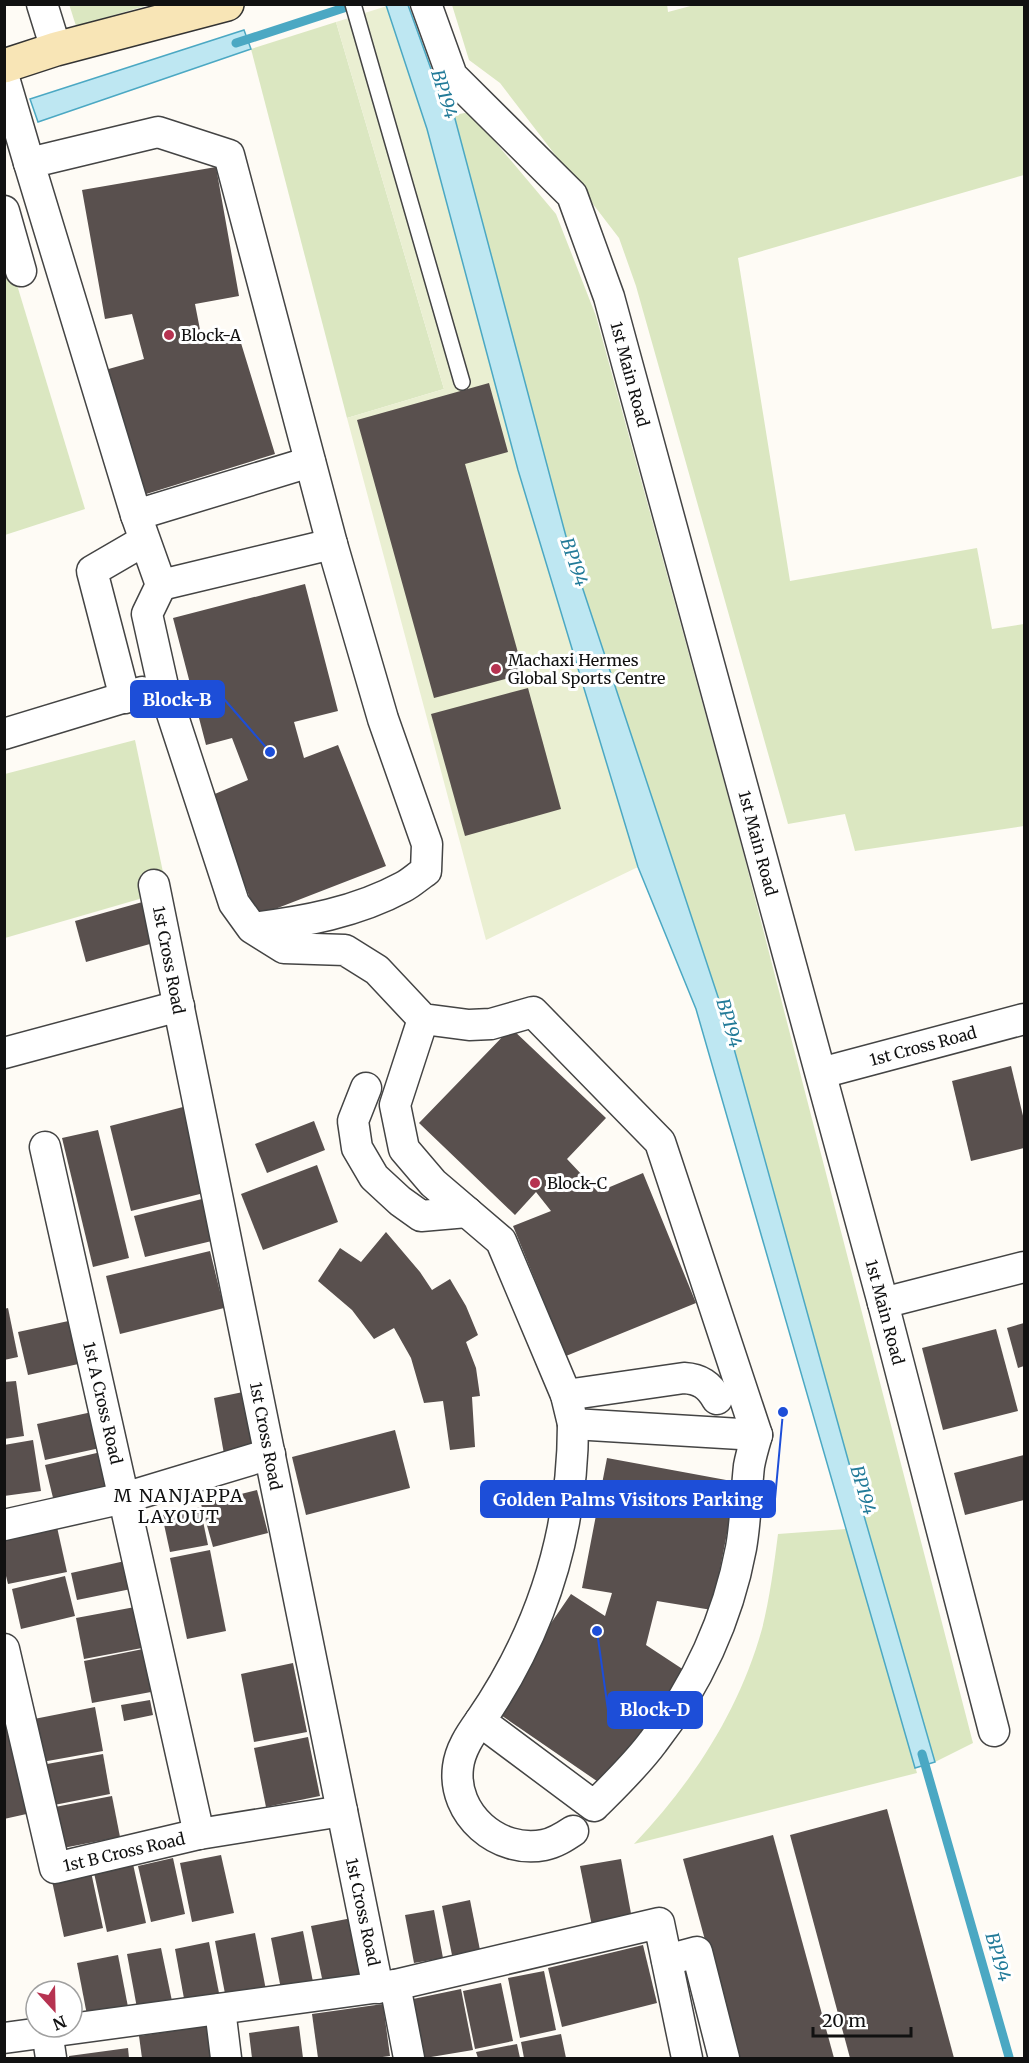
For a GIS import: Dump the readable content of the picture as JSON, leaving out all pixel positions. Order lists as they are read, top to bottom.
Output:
{
  "streets": {
    "street": [
      "1st Main Road",
      "1st Cross Road",
      "1st A Cross Road",
      "1st B Cross Road"
    ]
  },
  "crossings": [
    ["1st Main Road", "1st Cross Road"],
    ["1st Cross Road", "1st B Cross Road"],
    ["1st A Cross Road", "1st B Cross Road"]
  ],
  "districts": ["M NANJAPPA LAYOUT"],
  "water": ["BP194"],
  "places": [
    "Block-A",
    "Machaxi Hermes Global Sports Centre",
    "Block-B",
    "Block-C",
    "Golden Palms Visitors Parking",
    "Block-D"
  ],
  "scale_bar": "20 m",
  "north": "bottom"
}
